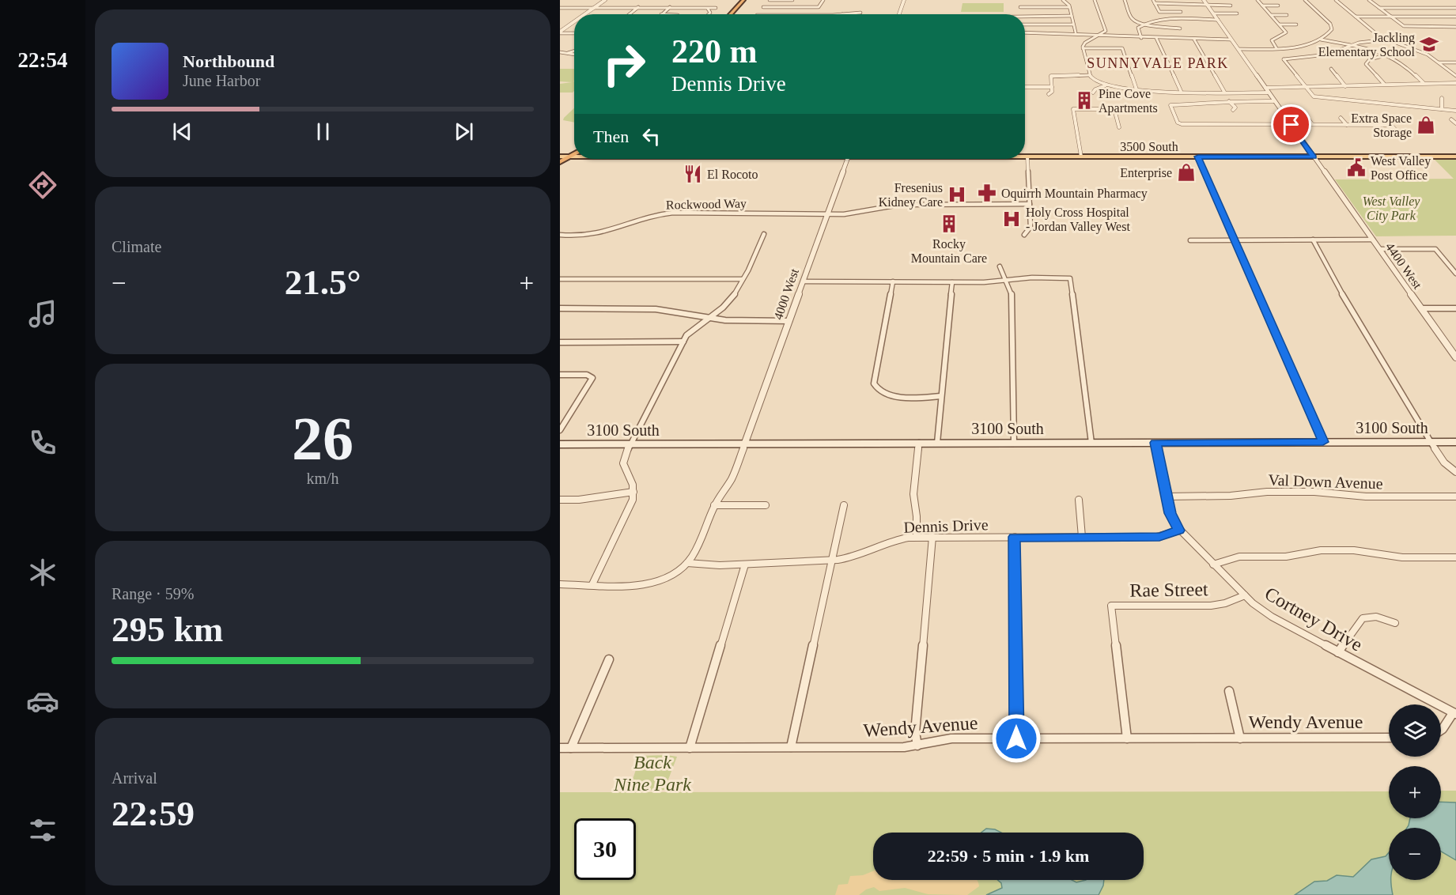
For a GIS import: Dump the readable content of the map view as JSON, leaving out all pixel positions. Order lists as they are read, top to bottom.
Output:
{
  "streets": {
    "main road": ["3500 South", "3100 South"],
    "street": [
      "Rockwood Way",
      "4400 West",
      "4000 West",
      "Val Down Avenue",
      "Dennis Drive",
      "Rae Street",
      "Cortney Drive",
      "Wendy Avenue"
    ]
  },
  "crossings": [
    ["3500 South", "4400 West"],
    ["Rockwood Way", "4000 West"],
    ["4000 West", "3100 South"],
    ["3100 South", "Cortney Drive"],
    ["Val Down Avenue", "Cortney Drive"],
    ["Dennis Drive", "Cortney Drive"],
    ["Rae Street", "Cortney Drive"],
    ["Rae Street", "Wendy Avenue"]
  ],
  "districts": ["SUNNYVALE PARK"],
  "parks": ["West Valley City Park", "Back Nine Park"],
  "places": {
    "school or university": ["Jackling Elementary School"],
    "building": ["Pine Cove Apartments", "Rocky Mountain Care"],
    "shop": ["Extra Space Storage", "Enterprise"],
    "public building": ["West Valley Post Office"],
    "restaurant": ["El Rocoto"],
    "pharmacy": ["Oquirrh Mountain Pharmacy"],
    "hospital": ["Fresenius Kidney Care", "Holy Cross Hospital - Jordan Valley West"]
  },
  "page": {
    "tabs": "22:54",
    "turn": ["220 m", "Dennis Drive"],
    "song": ["Northbound", "June Harbor"],
    "then": "Then",
    "tile": [
      "Climate",
      ["26", "km/h"],
      ["Range · 59%", "295 km"],
      ["Arrival", "22:59"]
    ],
    "heat": ["−", "21.5°", "+"],
    "map_buttons": ["+", "−"],
    "limit": "30",
    "trip": "22:59 · 5 min · 1.9 km"
  }
}
